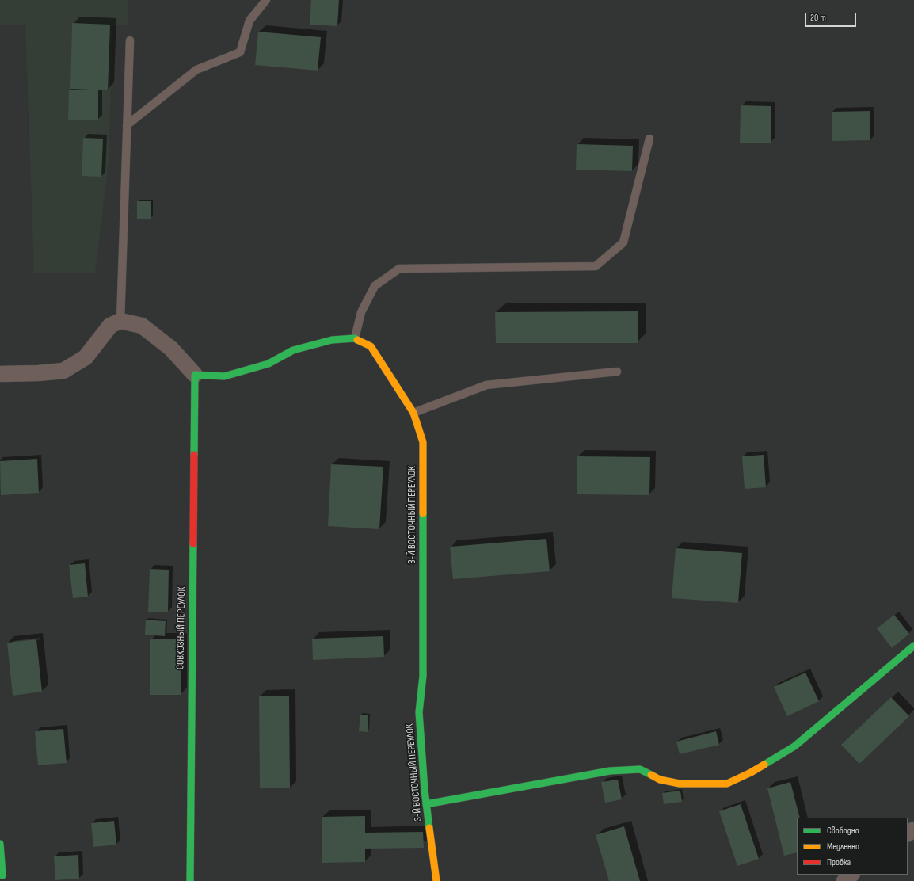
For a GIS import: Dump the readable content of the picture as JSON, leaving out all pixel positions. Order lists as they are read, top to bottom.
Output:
{
  "streets": {
    "street": ["3-Й ВОСТОЧНЫЙ ПЕРЕУЛОК", "СОВХОЗНЫЙ ПЕРЕУЛОК"]
  },
  "legend": ["Свободно", "Медленно", "Пробка"],
  "scale_bar": "20 m"
}
